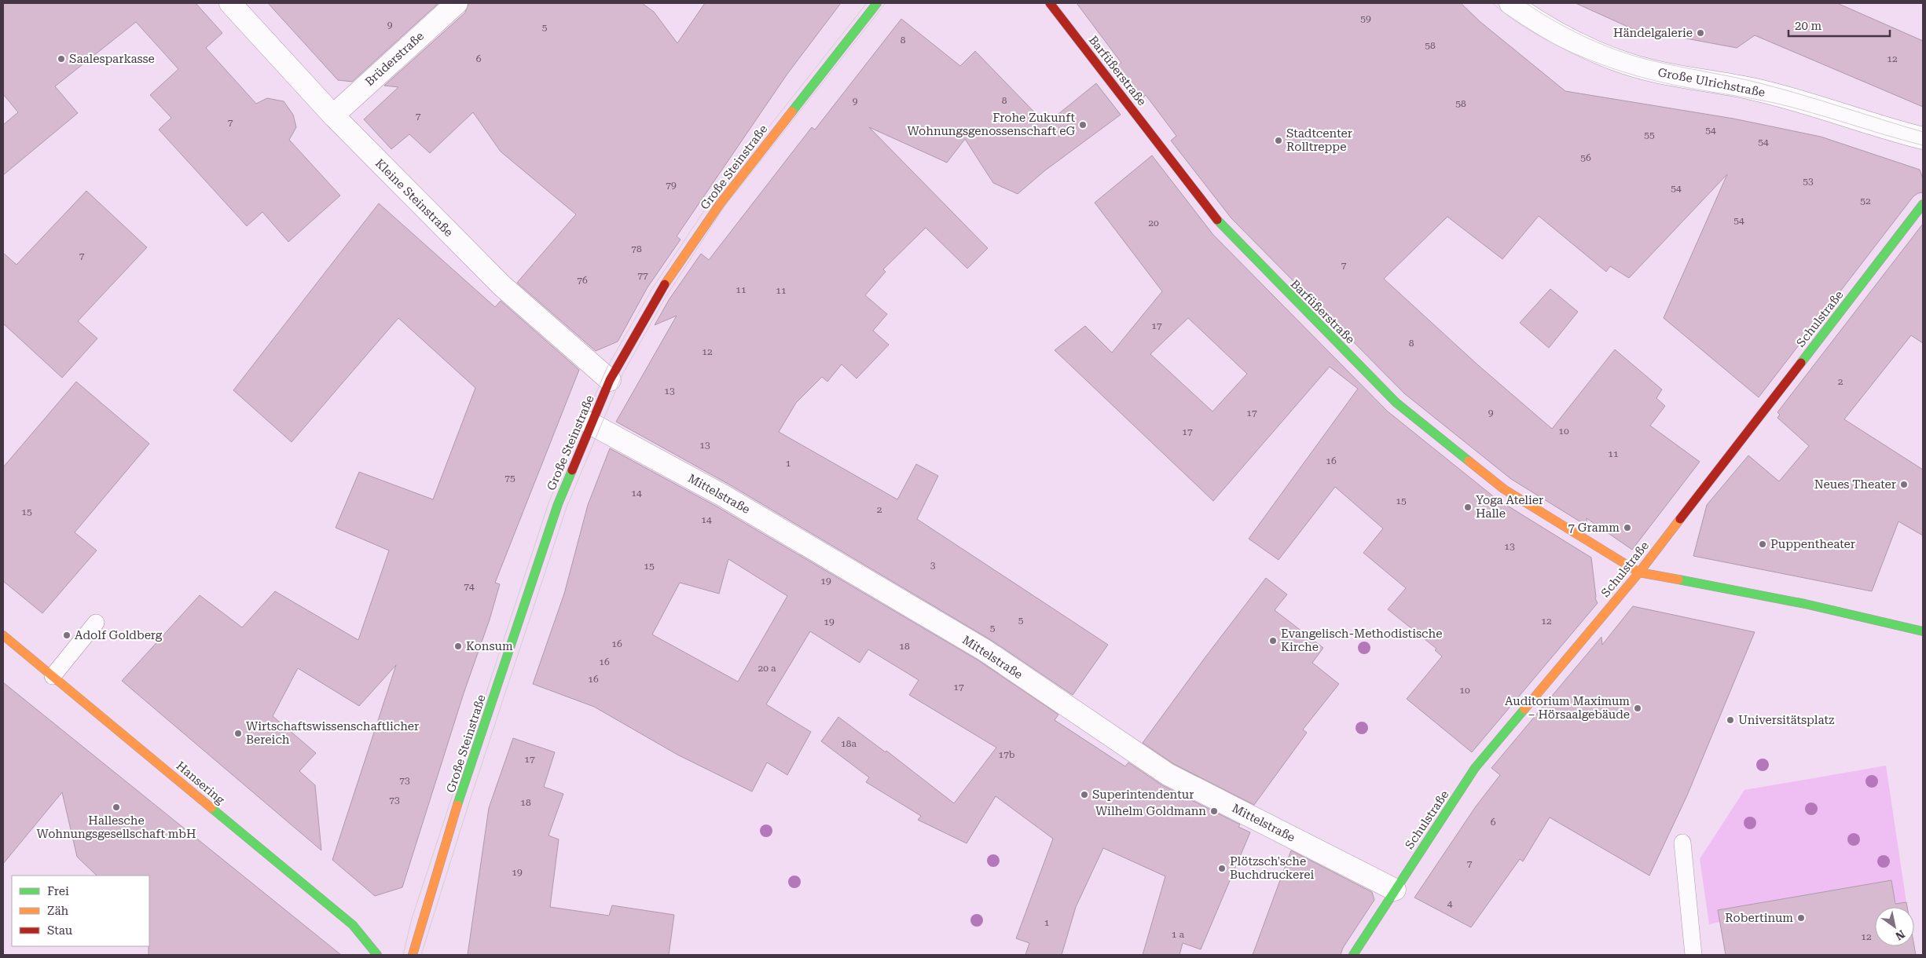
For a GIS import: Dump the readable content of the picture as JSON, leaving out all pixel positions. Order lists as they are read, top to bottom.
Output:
{
  "streets": {
    "street": [
      "Brüderstraße",
      "Barfüßerstraße",
      "Große Ulrichstraße",
      "Große Steinstraße",
      "Kleine Steinstraße",
      "Schulstraße",
      "Mittelstraße",
      "Hansering"
    ]
  },
  "crossings": [
    ["Brüderstraße", "Kleine Steinstraße"],
    ["Barfüßerstraße", "Schulstraße"],
    ["Große Steinstraße", "Kleine Steinstraße"],
    ["Große Steinstraße", "Mittelstraße"],
    ["Schulstraße", "Mittelstraße"]
  ],
  "places": [
    "Händelgalerie",
    "Saalesparkasse",
    "Frohe Zukunft Wohnungsgenossenschaft eG",
    "Stadtcenter Rolltreppe",
    "Neues Theater",
    "Yoga Atelier Halle",
    "7 Gramm",
    "Puppentheater",
    "Adolf Goldberg",
    "Evangelisch-Methodistische Kirche",
    "Konsum",
    "Auditorium Maximum – Hörsaalgebäude",
    "Universitätsplatz",
    "Wirtschaftswissenschaftlicher Bereich",
    "Superintendentur",
    "Hallesche Wohnungsgesellschaft mbH",
    "Wilhelm Goldmann",
    "Plötzsch'sche Buchdruckerei",
    "Robertinum"
  ],
  "house_numbers": [
    "59",
    "9",
    "5",
    "8",
    "58",
    "6",
    "12",
    "8",
    "9",
    "58",
    "7",
    "7",
    "54",
    "55",
    "54",
    "56",
    "53",
    "79",
    "54",
    "52",
    "54",
    "20",
    "78",
    "7",
    "7",
    "77",
    "76",
    "11",
    "11",
    "17",
    "8",
    "12",
    "2",
    "13",
    "17",
    "9",
    "10",
    "17",
    "13",
    "11",
    "16",
    "1",
    "75",
    "14",
    "15",
    "2",
    "15",
    "14",
    "13",
    "3",
    "15",
    "19",
    "74",
    "5",
    "12",
    "19",
    "5",
    "16",
    "18",
    "16",
    "20 a",
    "16",
    "17",
    "10",
    "18a",
    "17b",
    "17",
    "73",
    "73",
    "18",
    "6",
    "7",
    "19",
    "4",
    "1",
    "1 a",
    "12"
  ],
  "legend": ["Frei", "Zäh", "Stau"],
  "scale_bar": "20 m",
  "north": "bottom right"
}
